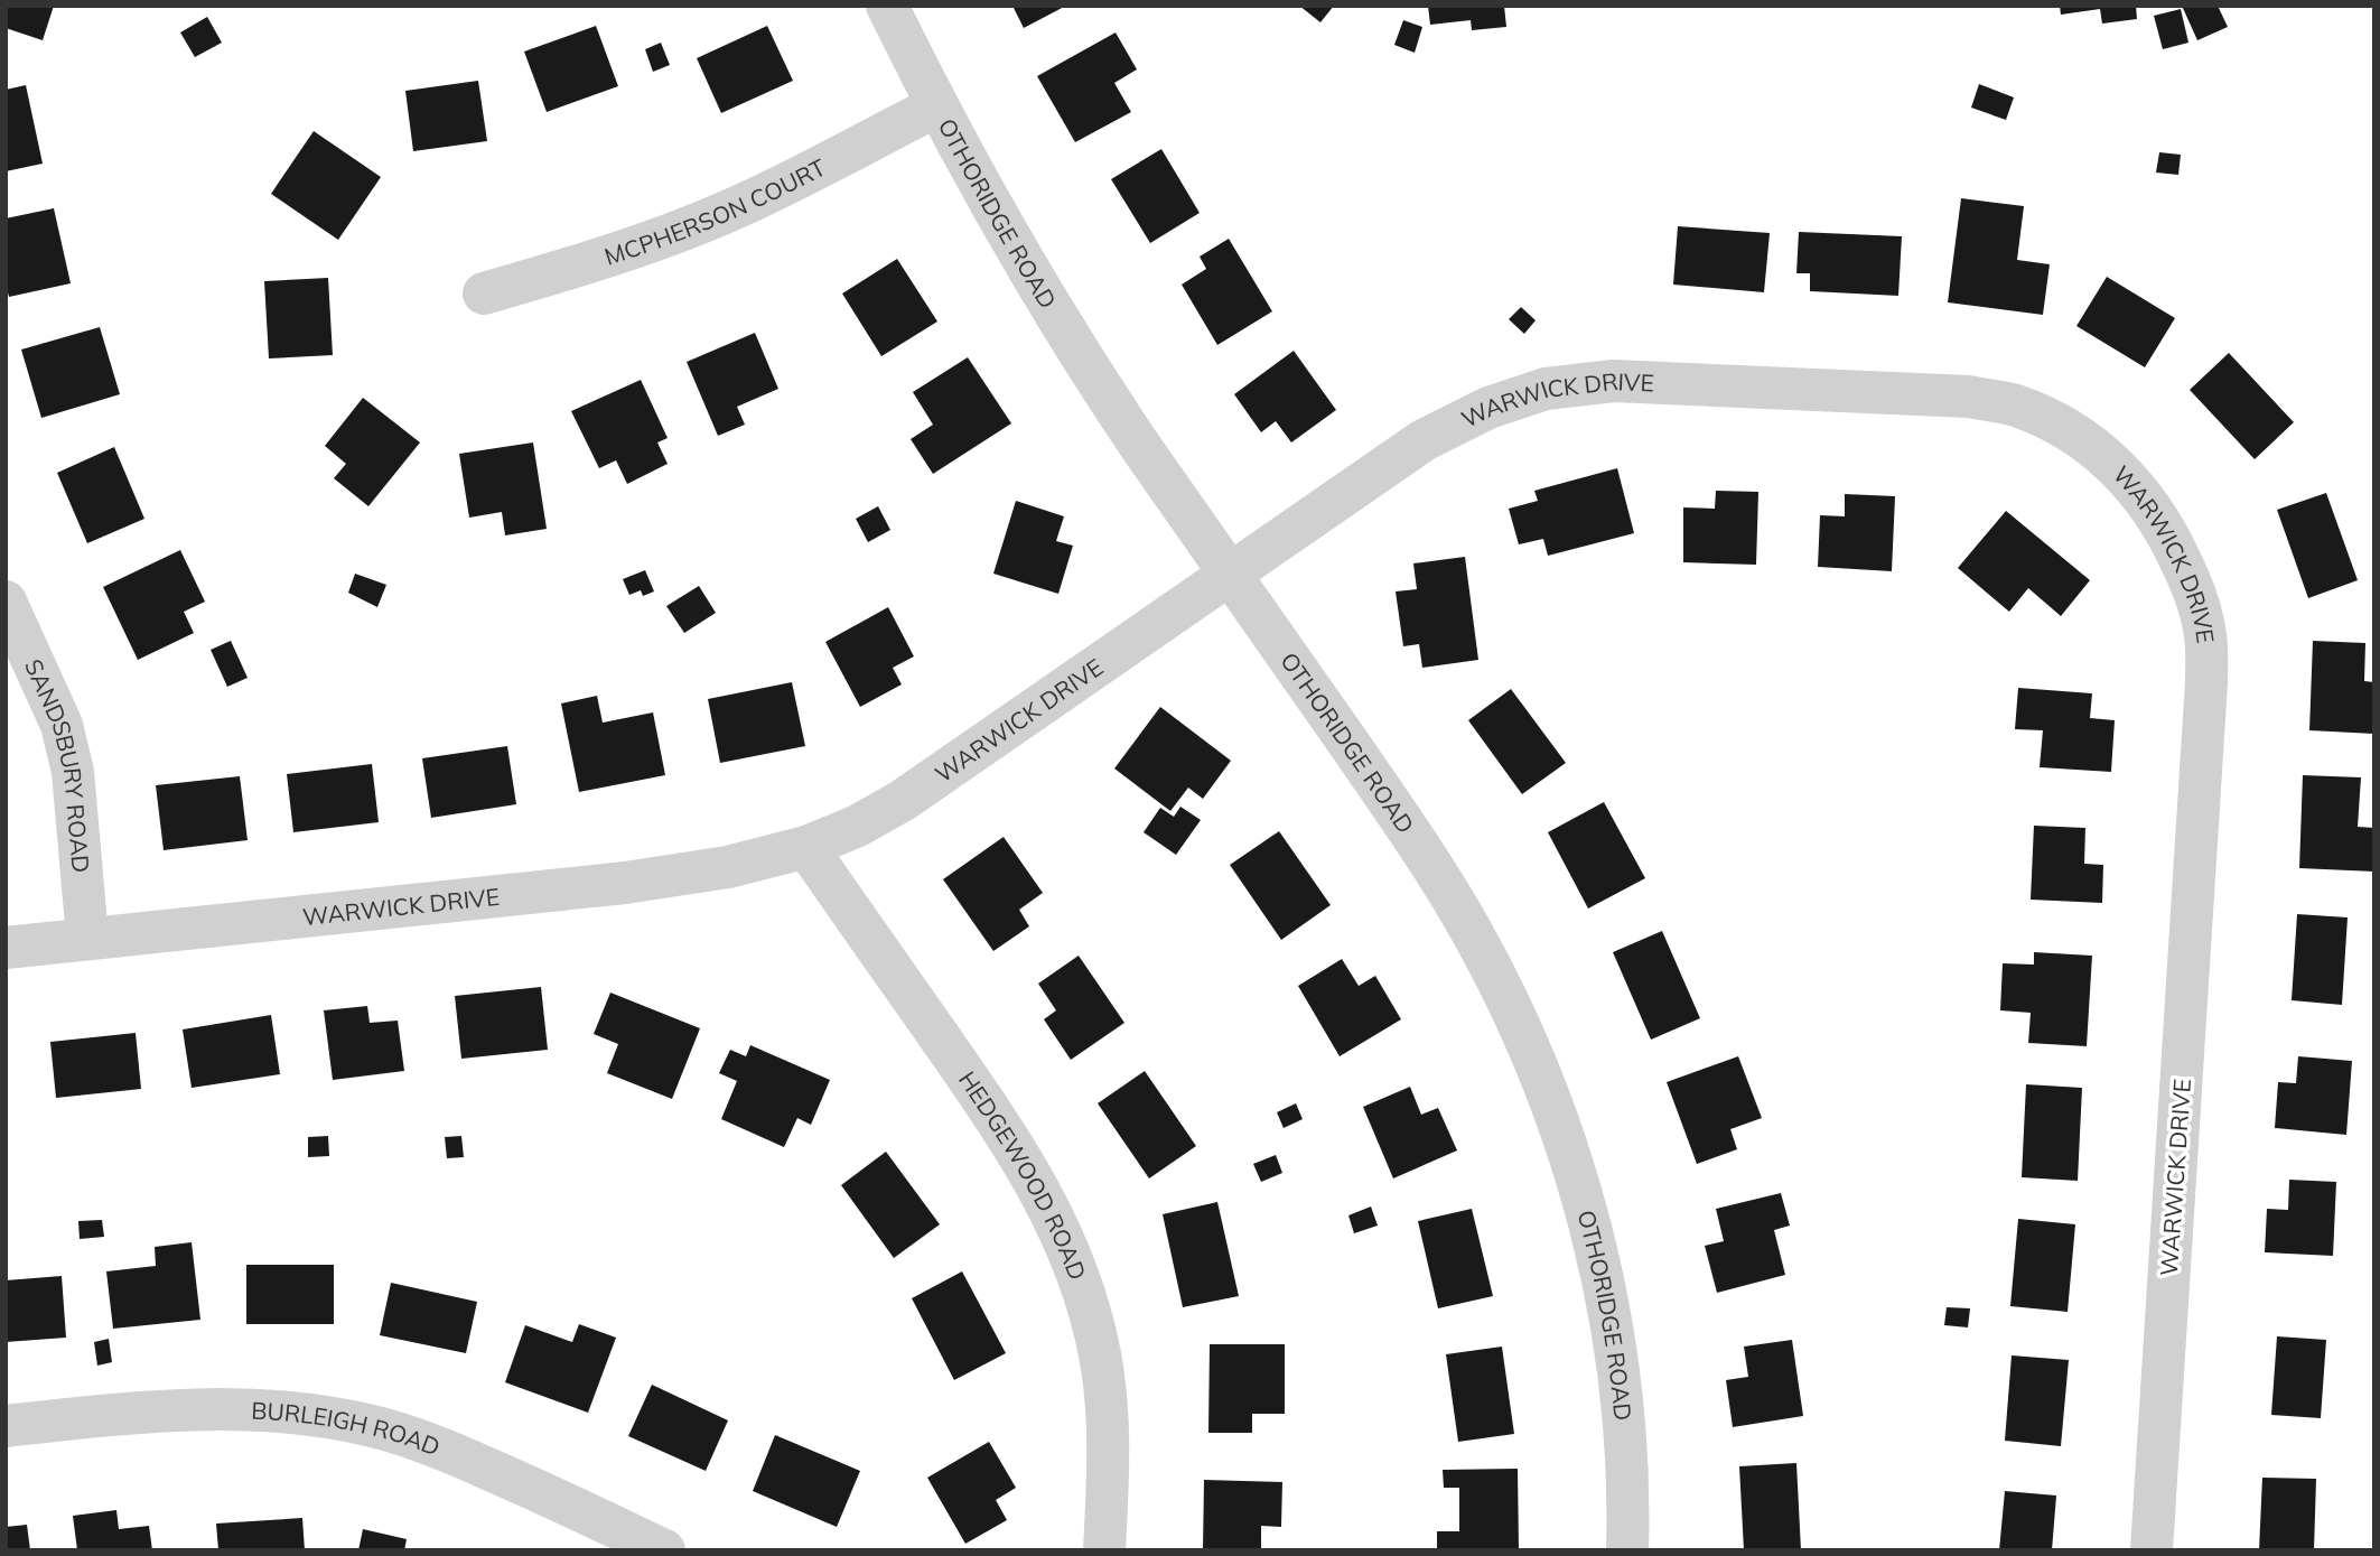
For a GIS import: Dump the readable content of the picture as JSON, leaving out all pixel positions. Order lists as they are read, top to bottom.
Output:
{
  "streets": {
    "street": [
      "MCPHERSON COURT",
      "OTHORIDGE ROAD",
      "WARWICK DRIVE",
      "SANDSBURY ROAD",
      "HEDGEWOOD ROAD",
      "BURLEIGH ROAD"
    ]
  },
  "crossings": [
    ["MCPHERSON COURT", "OTHORIDGE ROAD"],
    ["OTHORIDGE ROAD", "WARWICK DRIVE"],
    ["WARWICK DRIVE", "SANDSBURY ROAD"],
    ["WARWICK DRIVE", "HEDGEWOOD ROAD"]
  ]
}
